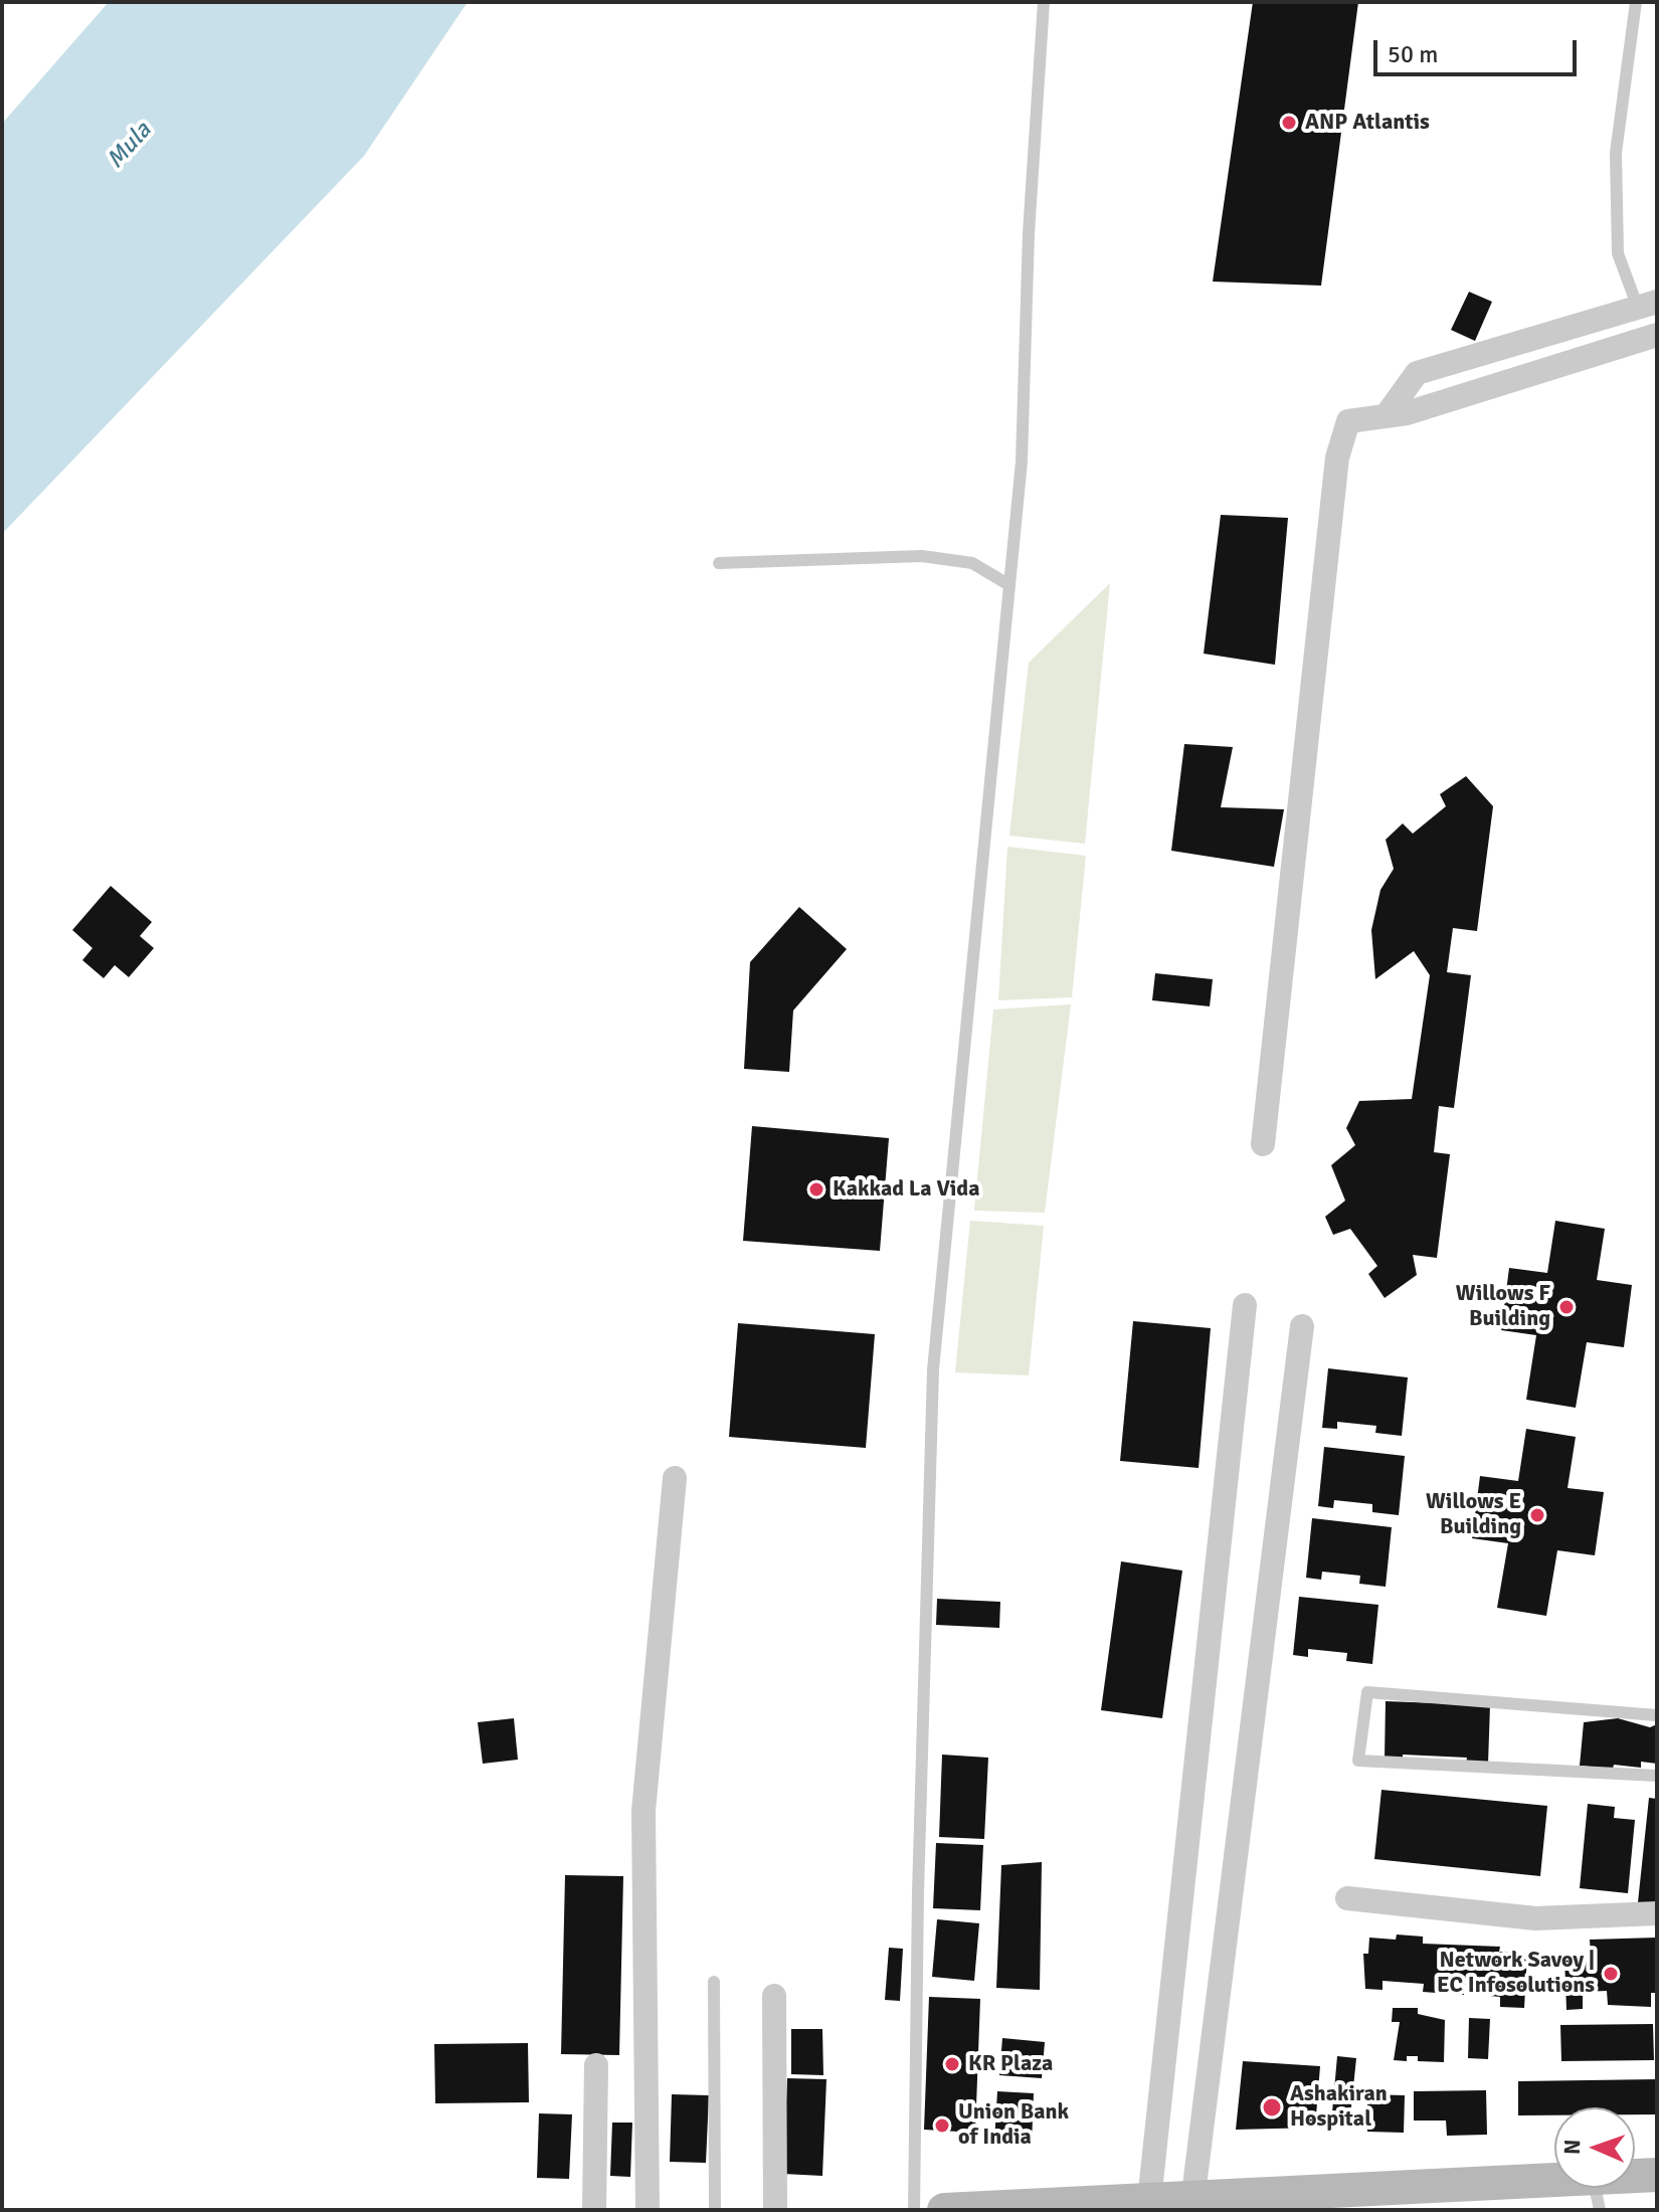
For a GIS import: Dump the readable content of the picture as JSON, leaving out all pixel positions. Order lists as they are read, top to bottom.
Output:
{
  "water": ["Mula"],
  "places": [
    "ANP Atlantis",
    "Kakkad La Vida",
    "Willows F Building",
    "Willows E Building",
    "Network Savoy | EC Infosolutions",
    "KR Plaza",
    "Ashakiran Hospital",
    "Union Bank of India"
  ],
  "scale_bar": "50 m",
  "north": "left"
}
